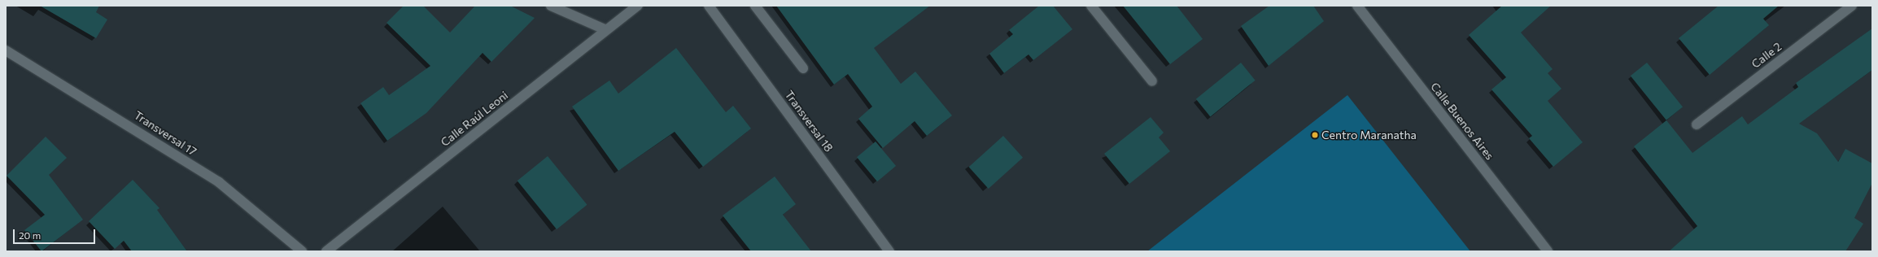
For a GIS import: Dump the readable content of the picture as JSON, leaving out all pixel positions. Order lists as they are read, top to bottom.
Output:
{
  "streets": {
    "street": [
      "Calle 2",
      "Calle Raúl Leoni",
      "Transversal 18",
      "Calle Buenos Aires",
      "Transversal 17"
    ]
  },
  "places": ["Centro Maranatha"],
  "scale_bar": "20 m"
}
